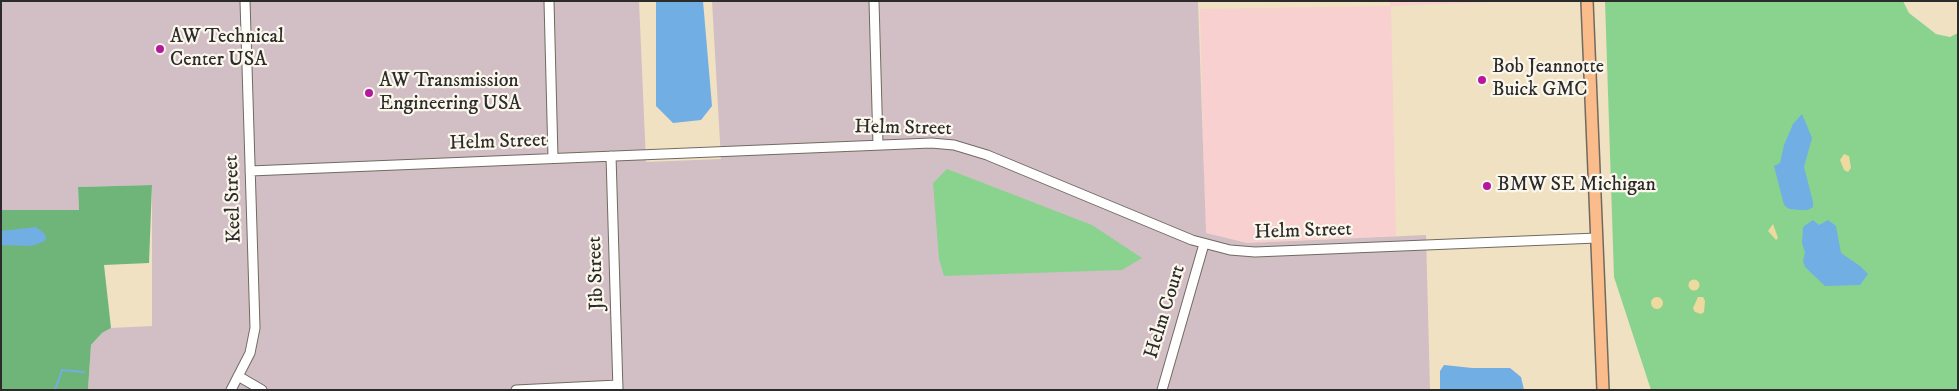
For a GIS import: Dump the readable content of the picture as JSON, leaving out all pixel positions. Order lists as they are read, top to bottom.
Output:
{
  "streets": {
    "street": [
      "Helm Street",
      "Keel Street",
      "Jib Street",
      "Helm Court"
    ]
  },
  "crossings": [
    ["Helm Street", "Keel Street"],
    ["Helm Street", "Jib Street"],
    ["Helm Street", "Helm Court"]
  ],
  "places": [
    "AW Technical Center USA",
    "Bob Jeannotte Buick GMC",
    "AW Transmission Engineering USA",
    "BMW SE Michigan"
  ]
}
